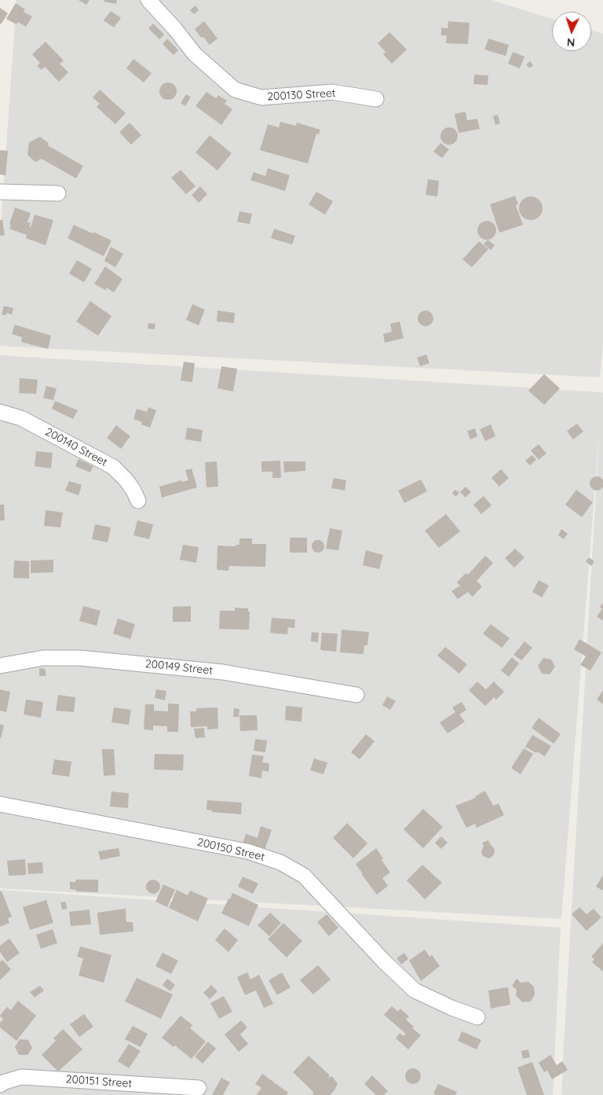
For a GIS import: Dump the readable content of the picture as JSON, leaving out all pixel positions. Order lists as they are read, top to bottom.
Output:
{
  "streets": {
    "street": [
      "200130 Street",
      "200140 Street",
      "200149 Street",
      "200150 Street",
      "200151 Street"
    ]
  },
  "north": "bottom"
}
